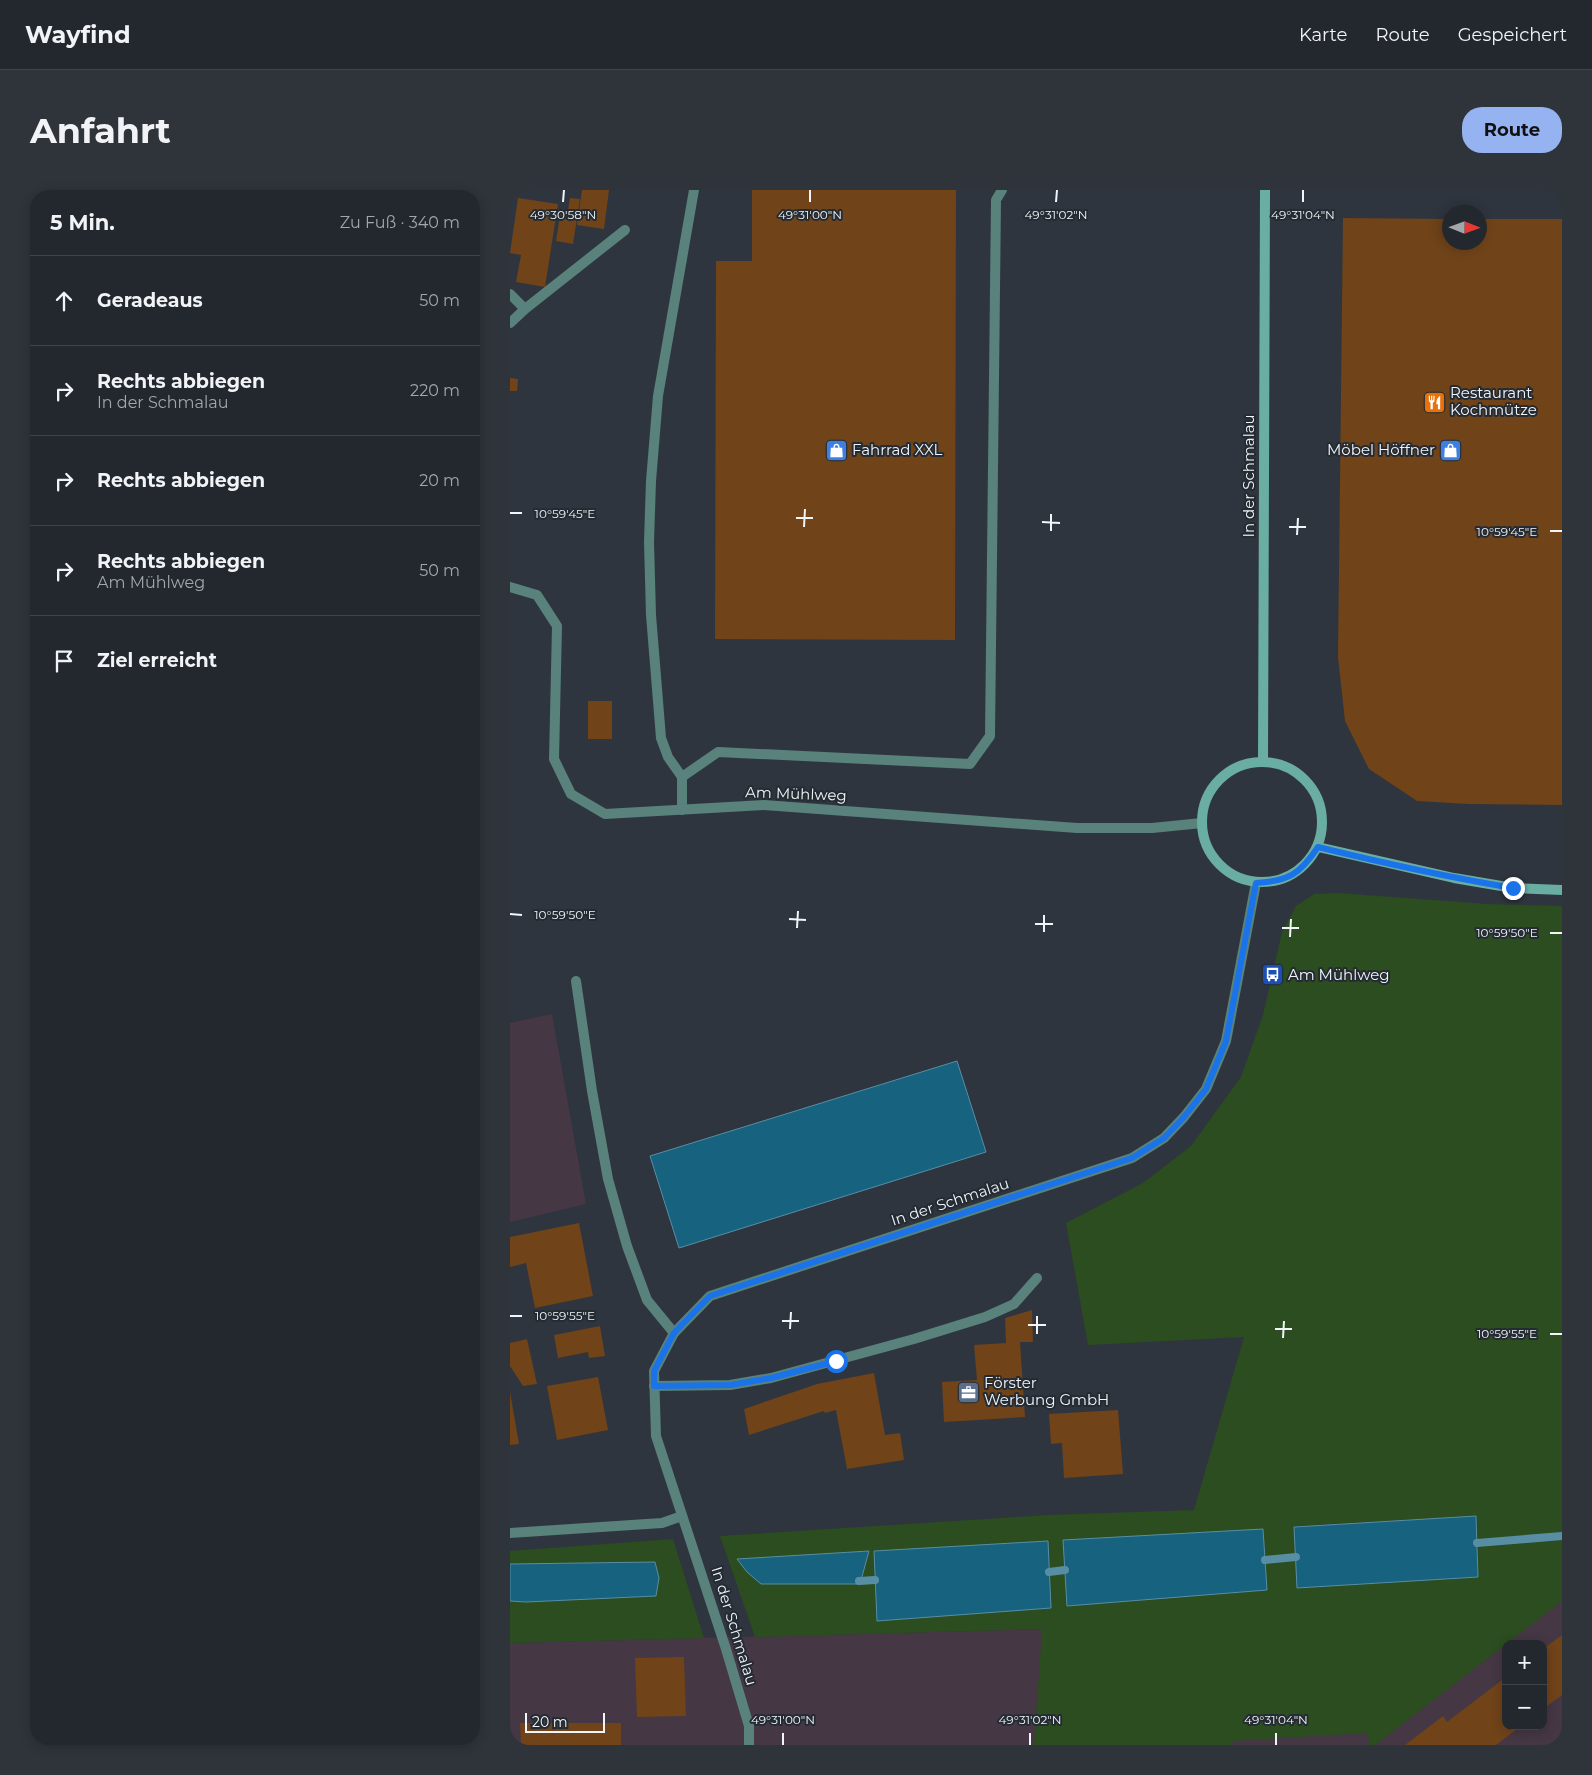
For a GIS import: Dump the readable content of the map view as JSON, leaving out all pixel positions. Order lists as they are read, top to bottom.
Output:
{
  "streets": {
    "main road": ["In der Schmalau"],
    "street": ["Am Mühlweg"]
  },
  "crossings": [
    ["In der Schmalau", "Am Mühlweg"]
  ],
  "places": {
    "restaurant": ["Restaurant Kochmütze"],
    "shop": ["Fahrrad XXL", "Möbel Höffner"],
    "bus stop": ["Am Mühlweg"],
    "office": ["Förster Werbung GmbH"]
  },
  "scale_bar": "20 m",
  "north": "right",
  "page": {
    "header": "Wayfind",
    "nav": ["Karte", "Route", "Gespeichert"],
    "buttons": "Route",
    "title": "Anfahrt",
    "heading": ["5 Min.", "Zu Fuß · 340 m"],
    "list": [
      ["Geradeaus", "50 m"],
      ["Rechts abbiegen", "In der Schmalau", "220 m"],
      ["Rechts abbiegen", "20 m"],
      ["Rechts abbiegen", "Am Mühlweg", "50 m"],
      "Ziel erreicht"
    ],
    "map_buttons": ["+", "−"],
    "scale": "20 m"
  },
  "coordinates": [
    "49°30'58\"N",
    "49°31'00\"N",
    "49°31'02\"N",
    "49°31'04\"N",
    "10°59'45\"E",
    "10°59'50\"E",
    "10°59'55\"E"
  ]
}
